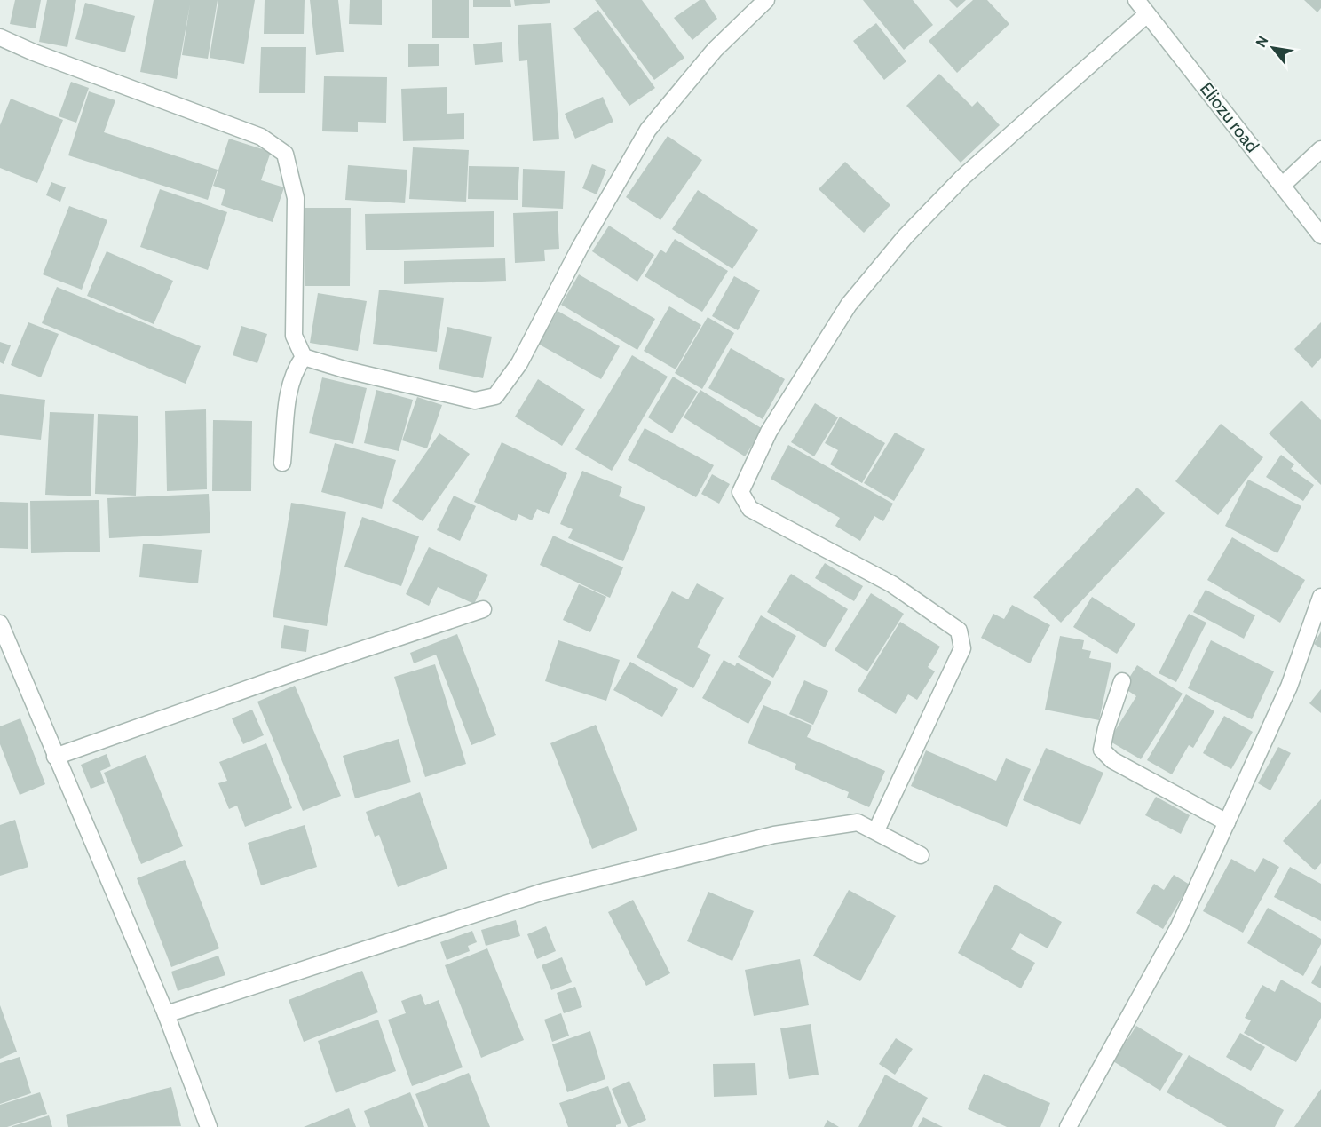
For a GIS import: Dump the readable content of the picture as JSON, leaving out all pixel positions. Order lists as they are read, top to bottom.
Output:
{
  "streets": {
    "street": ["Eliozu road"]
  },
  "north": "top left"
}
